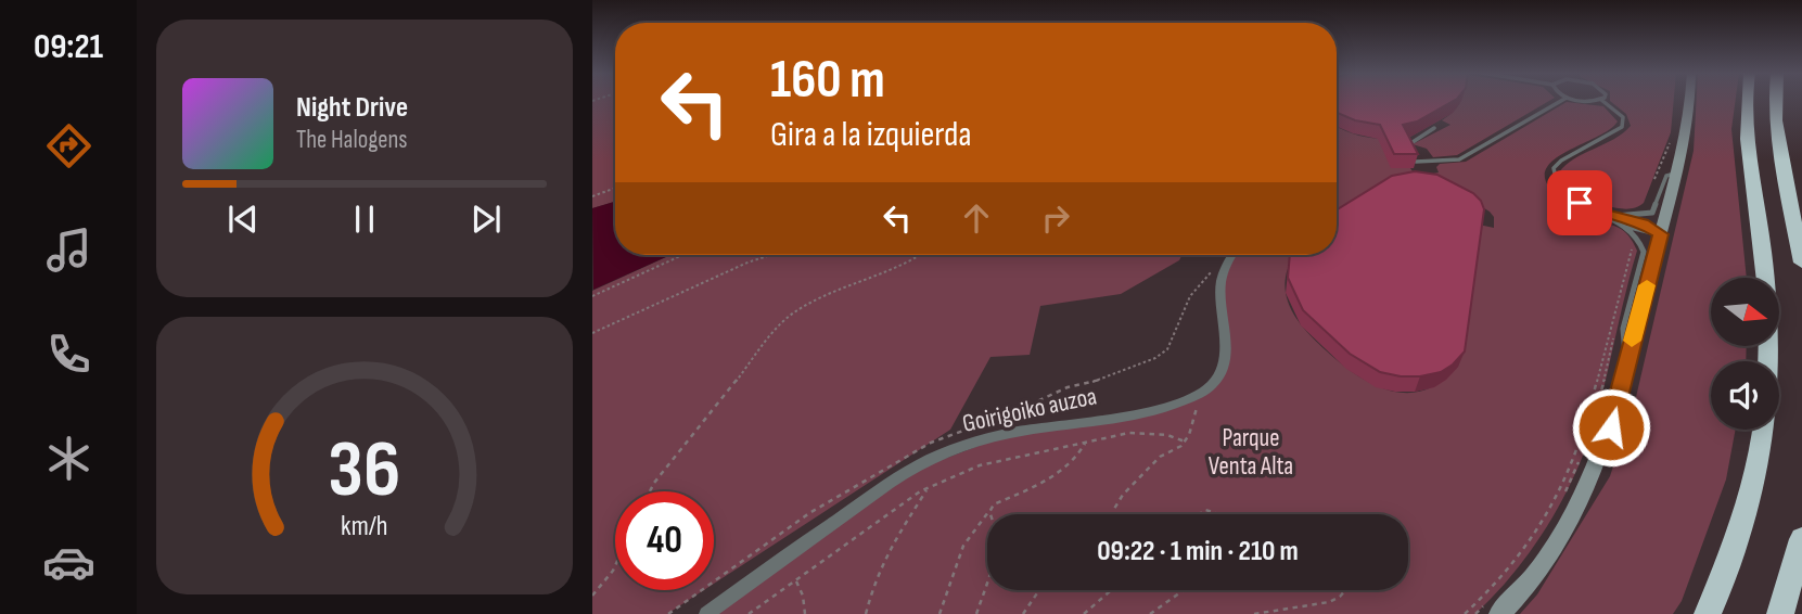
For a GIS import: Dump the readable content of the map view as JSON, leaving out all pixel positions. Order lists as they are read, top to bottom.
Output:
{
  "streets": {
    "street": ["Goirigoiko auzoa"]
  },
  "parks": ["Parque Venta Alta"],
  "north": "right",
  "page": {
    "tabs": "09:21",
    "turn": ["160 m", "Gira a la izquierda"],
    "song": ["Night Drive", "The Halogens"],
    "limit": "40",
    "trip": "09:22 · 1 min · 210 m",
    "gauge": ["36", "km/h"]
  }
}
